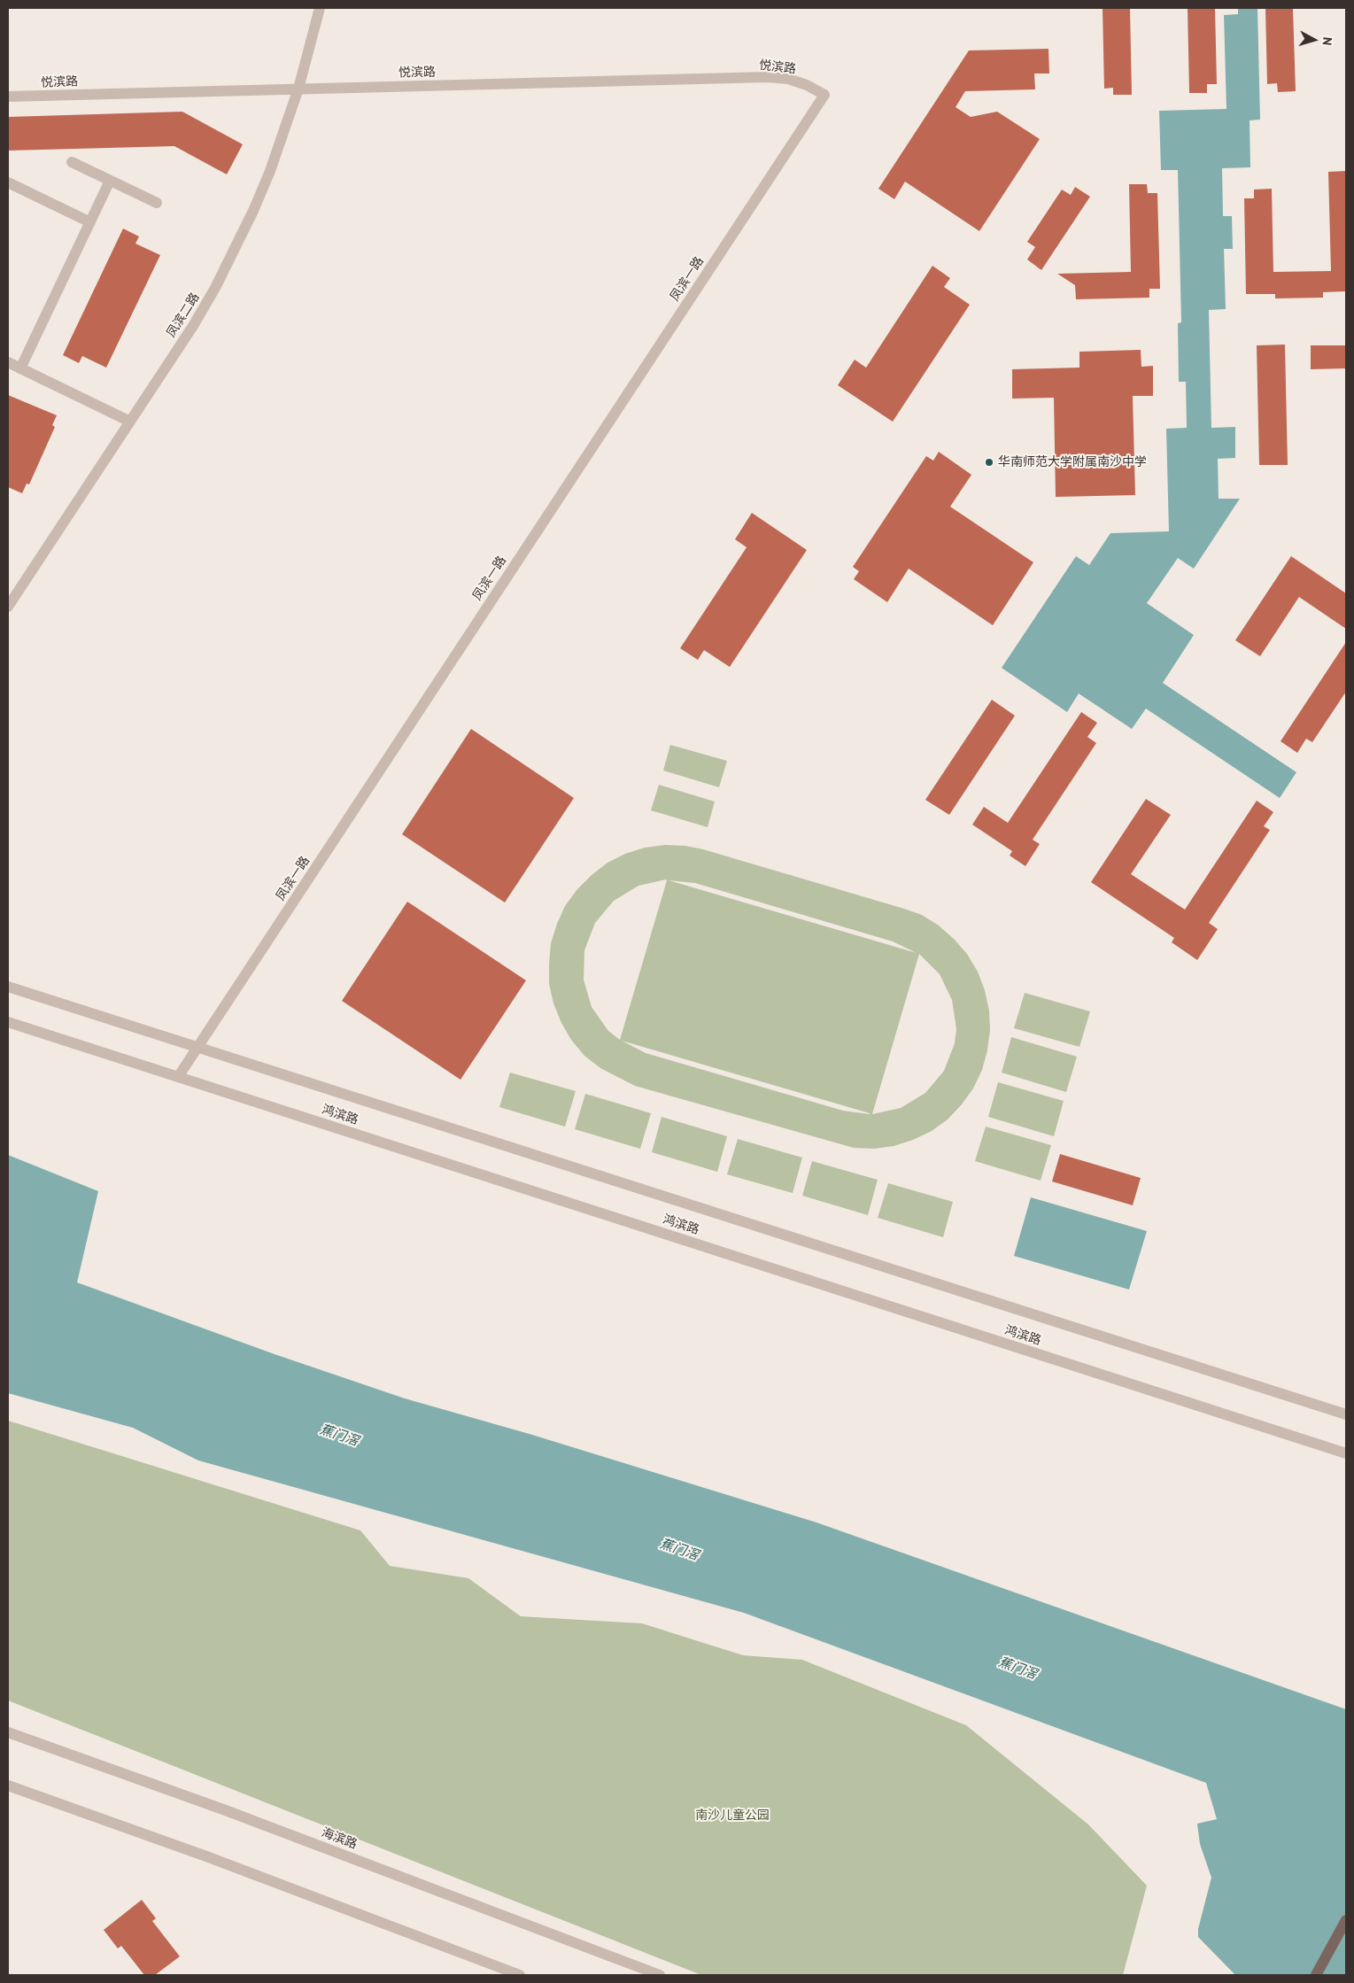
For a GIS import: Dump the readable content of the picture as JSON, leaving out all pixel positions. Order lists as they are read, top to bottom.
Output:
{
  "streets": {
    "street": [
      "悦滨路",
      "凤滨一路",
      "凤滨二路",
      "鸿滨路",
      "海滨路"
    ]
  },
  "crossings": [
    ["悦滨路", "凤滨一路"],
    ["悦滨路", "凤滨二路"],
    ["凤滨一路", "鸿滨路"]
  ],
  "water": ["蕉门滘"],
  "parks": ["南沙儿童公园"],
  "places": ["华南师范大学附属南沙中学"],
  "north": "right"
}
